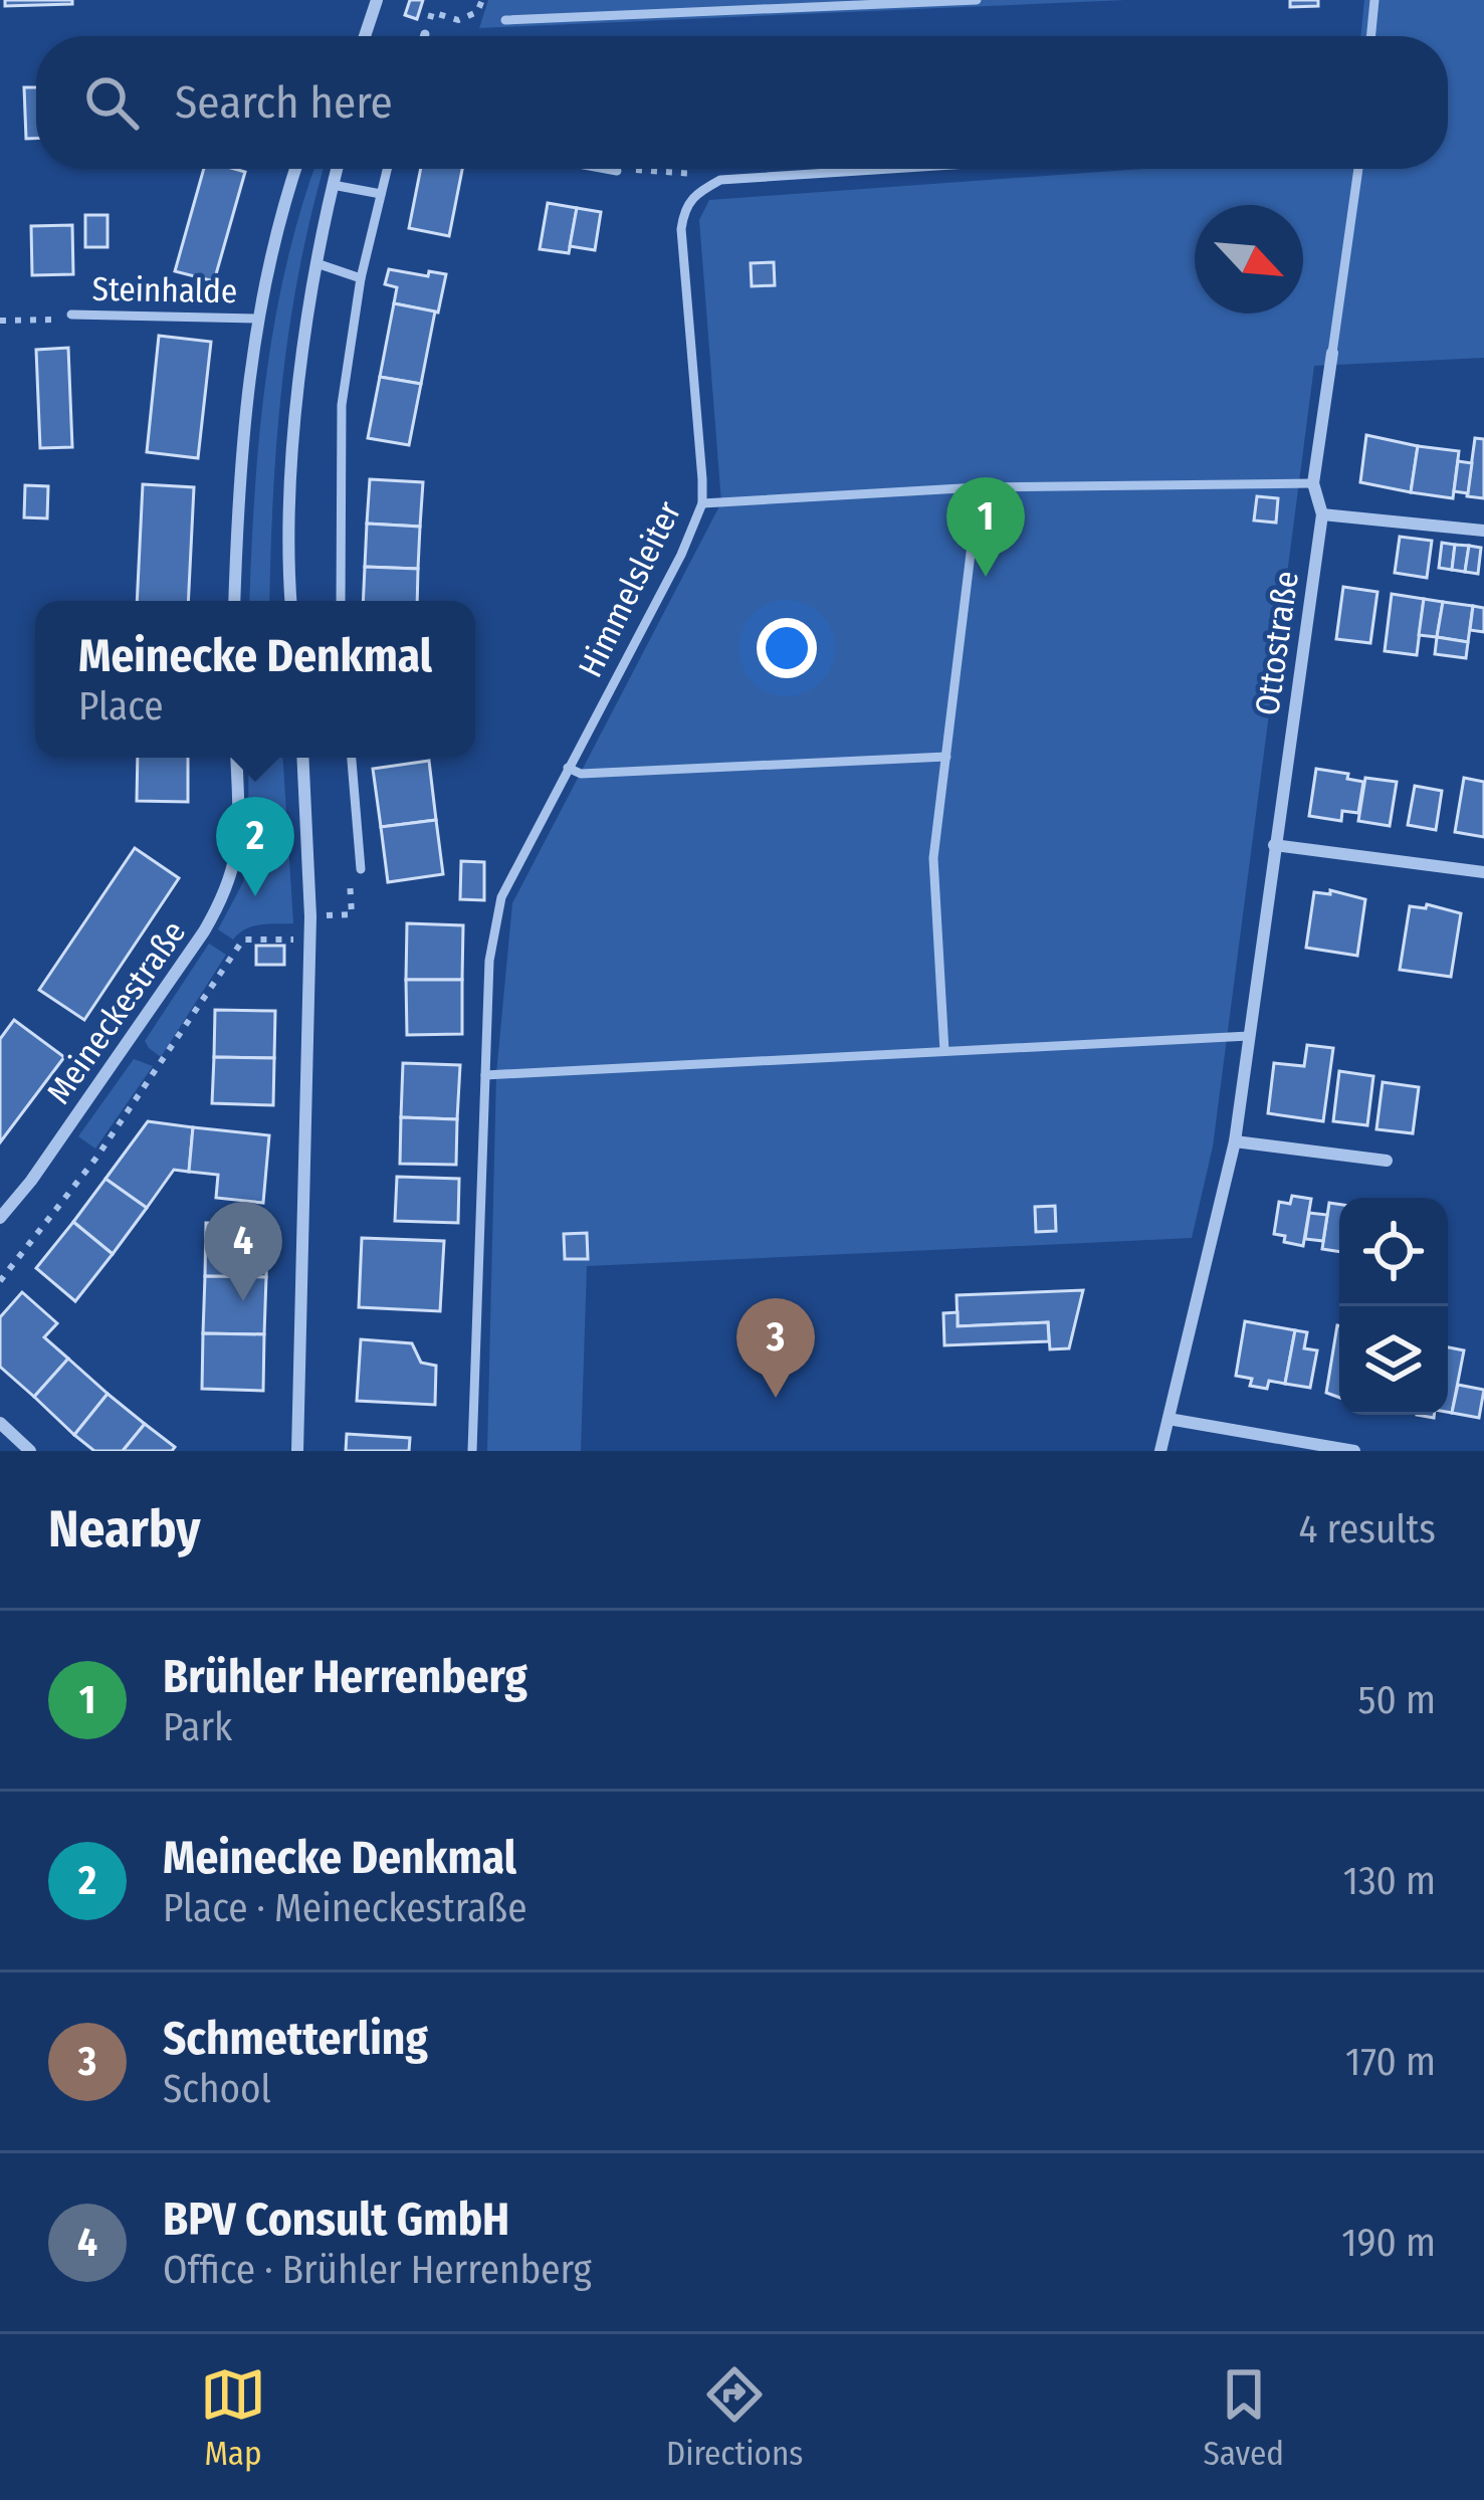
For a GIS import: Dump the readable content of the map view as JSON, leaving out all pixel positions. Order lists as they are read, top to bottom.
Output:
{
  "streets": {
    "street": ["Ottostraße", "Meineckestraße"],
    "lane": ["Steinhalde", "Himmelsleiter"]
  },
  "north": "bottom right",
  "page": {
    "search": "Search here",
    "pins": [
      "1",
      "2",
      "4",
      "3"
    ],
    "popup": ["Meinecke Denkmal", "Place"],
    "heading": ["Nearby", "4 results"],
    "list": [
      {
        "mark": "1",
        "name": "Brühler Herrenberg",
        "note": "Park",
        "value": "50 m"
      },
      {
        "mark": "2",
        "name": "Meinecke Denkmal",
        "note": "Place · Meineckestraße",
        "value": "130 m"
      },
      {
        "mark": "3",
        "name": "Schmetterling",
        "note": "School",
        "value": "170 m"
      },
      {
        "mark": "4",
        "name": "BPV Consult GmbH",
        "note": "Office · Brühler Herrenberg",
        "value": "190 m"
      }
    ],
    "nav": ["Map", "Directions", "Saved"]
  }
}
